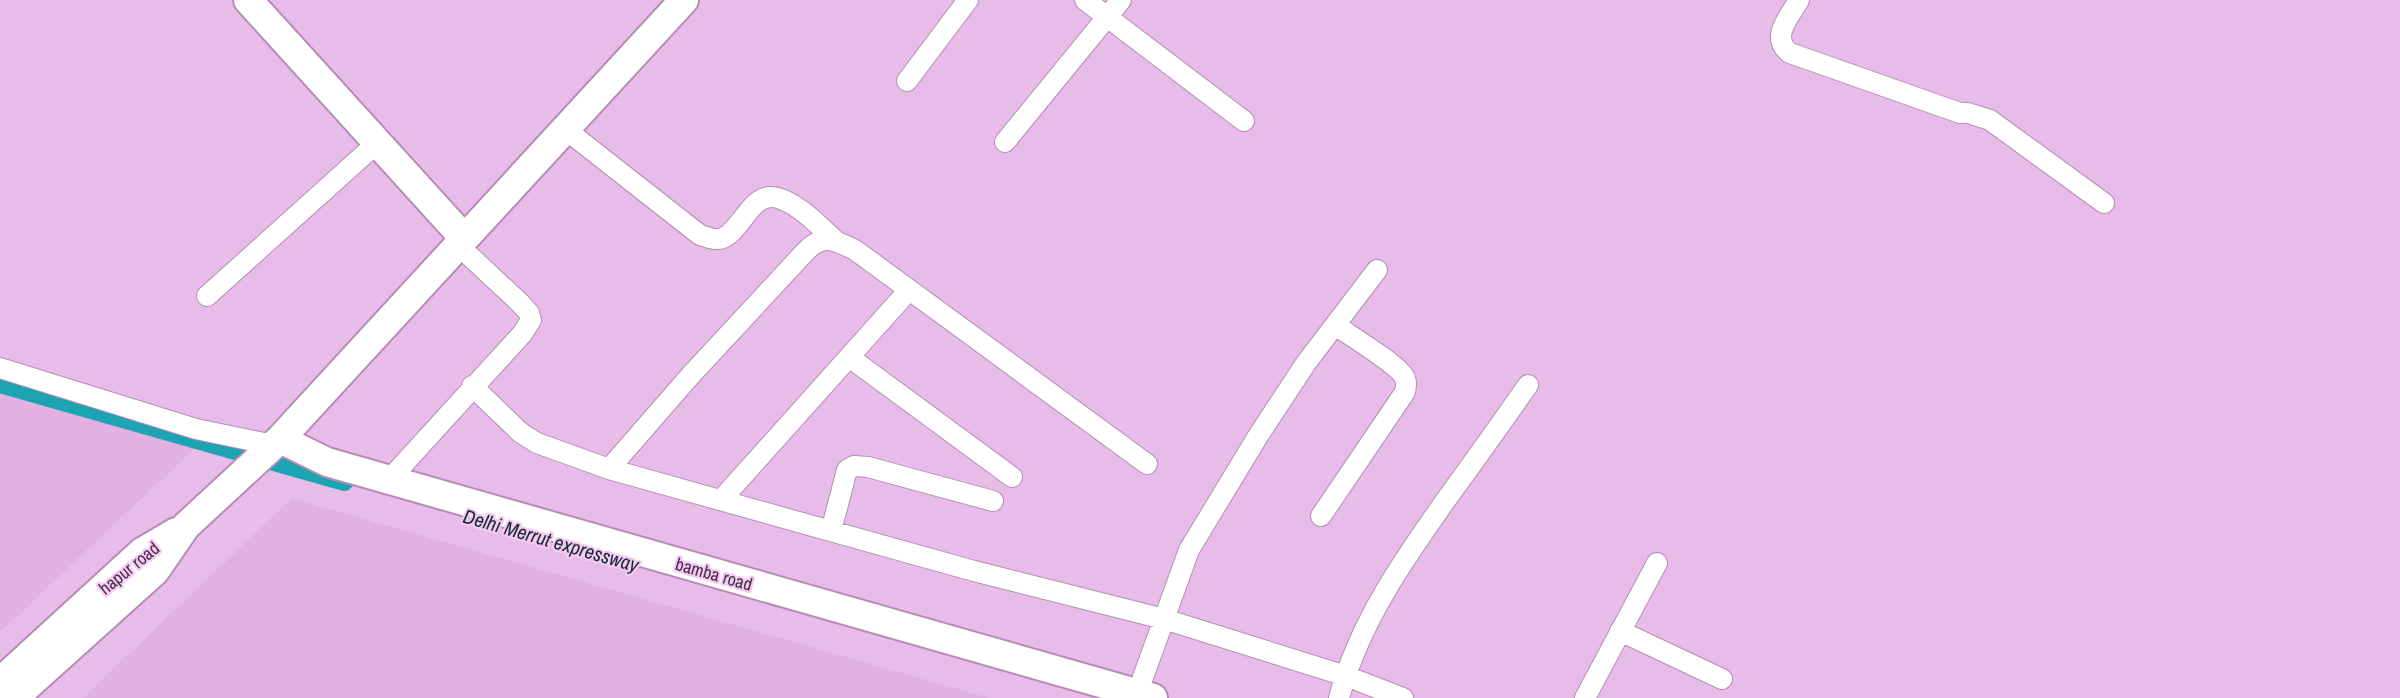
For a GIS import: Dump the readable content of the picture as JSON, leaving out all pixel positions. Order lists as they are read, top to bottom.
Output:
{
  "streets": {
    "street": ["hapur road", "bamba road"]
  },
  "water": ["Delhi Merrut expressway"]
}
